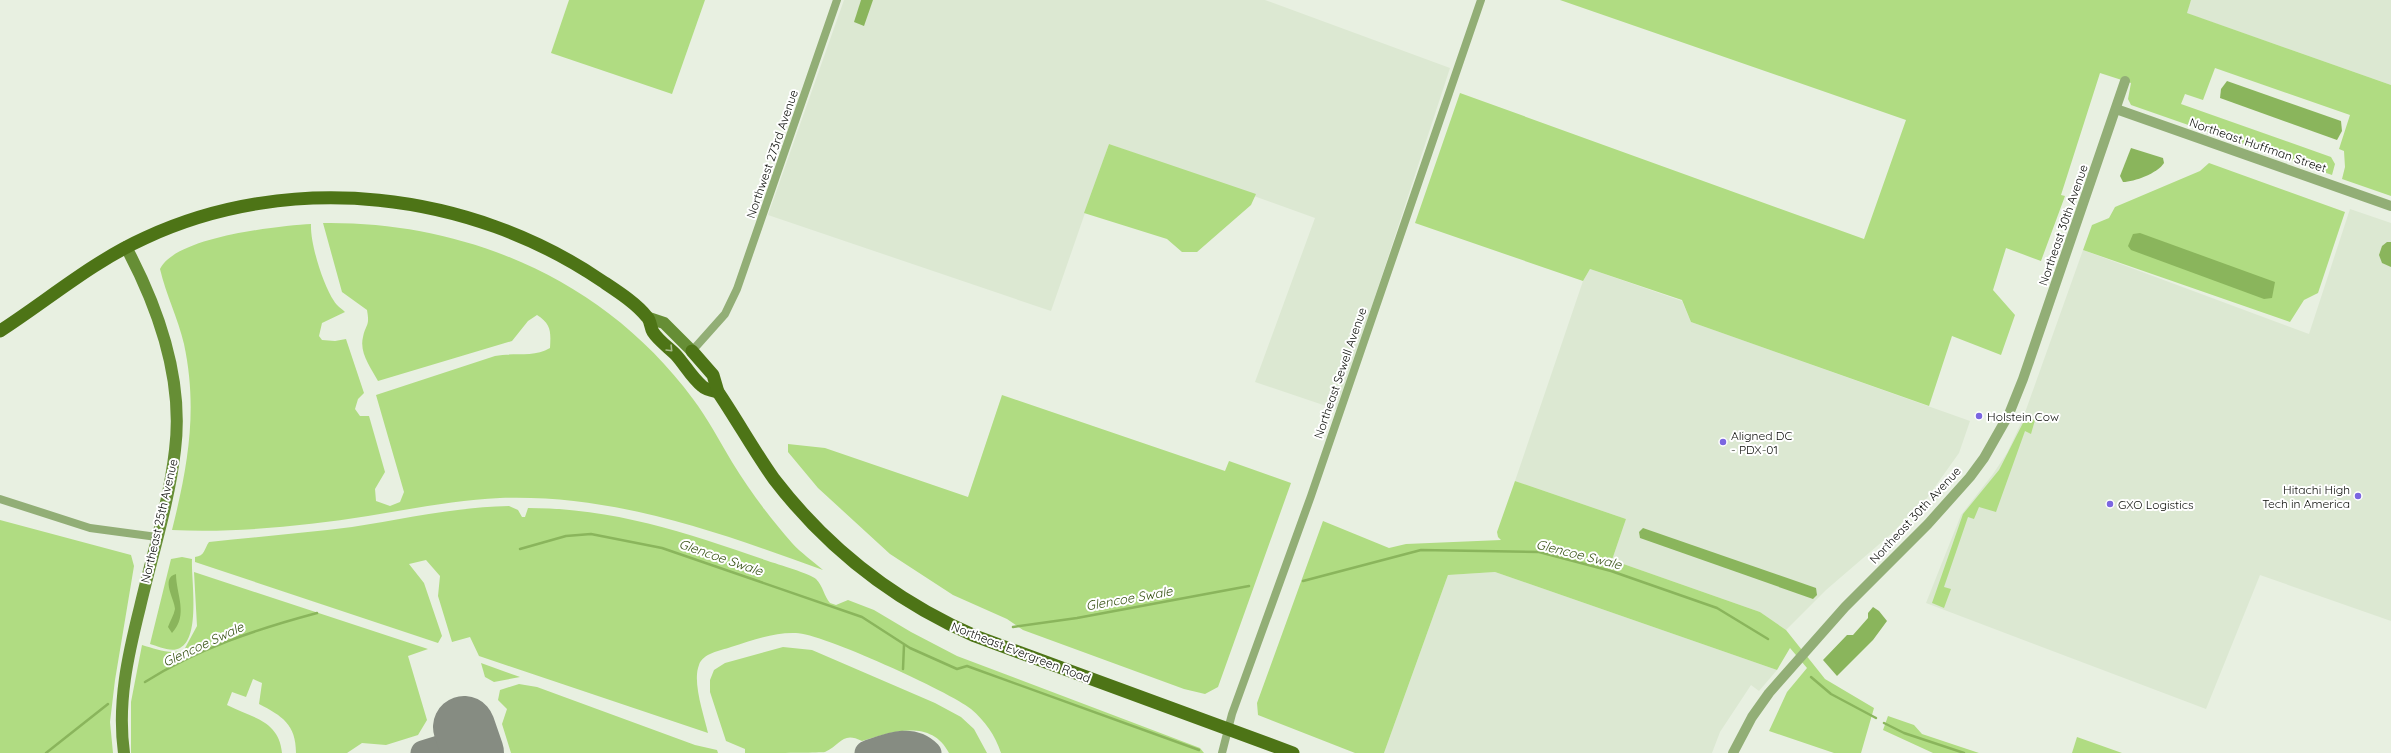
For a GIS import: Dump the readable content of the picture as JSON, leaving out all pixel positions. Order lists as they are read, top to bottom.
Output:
{
  "streets": {
    "main road": ["Northeast 25th Avenue", "Northeast Evergreen Road"],
    "street": [
      "Northeast Huffman Street",
      "Northwest 273rd Avenue",
      "Northeast 30th Avenue",
      "Northeast Sewell Avenue"
    ]
  },
  "crossings": [
    ["Northeast Huffman Street", "Northeast 30th Avenue"],
    ["Northwest 273rd Avenue", "Northeast Evergreen Road"],
    ["Northeast Sewell Avenue", "Northeast Evergreen Road"],
    ["Northeast 25th Avenue", "Northeast Evergreen Road"]
  ],
  "water": ["Glencoe Swale"],
  "places": [
    "Holstein Cow",
    "Aligned DC - PDX-01",
    "Hitachi High Tech in America",
    "GXO Logistics"
  ]
}
